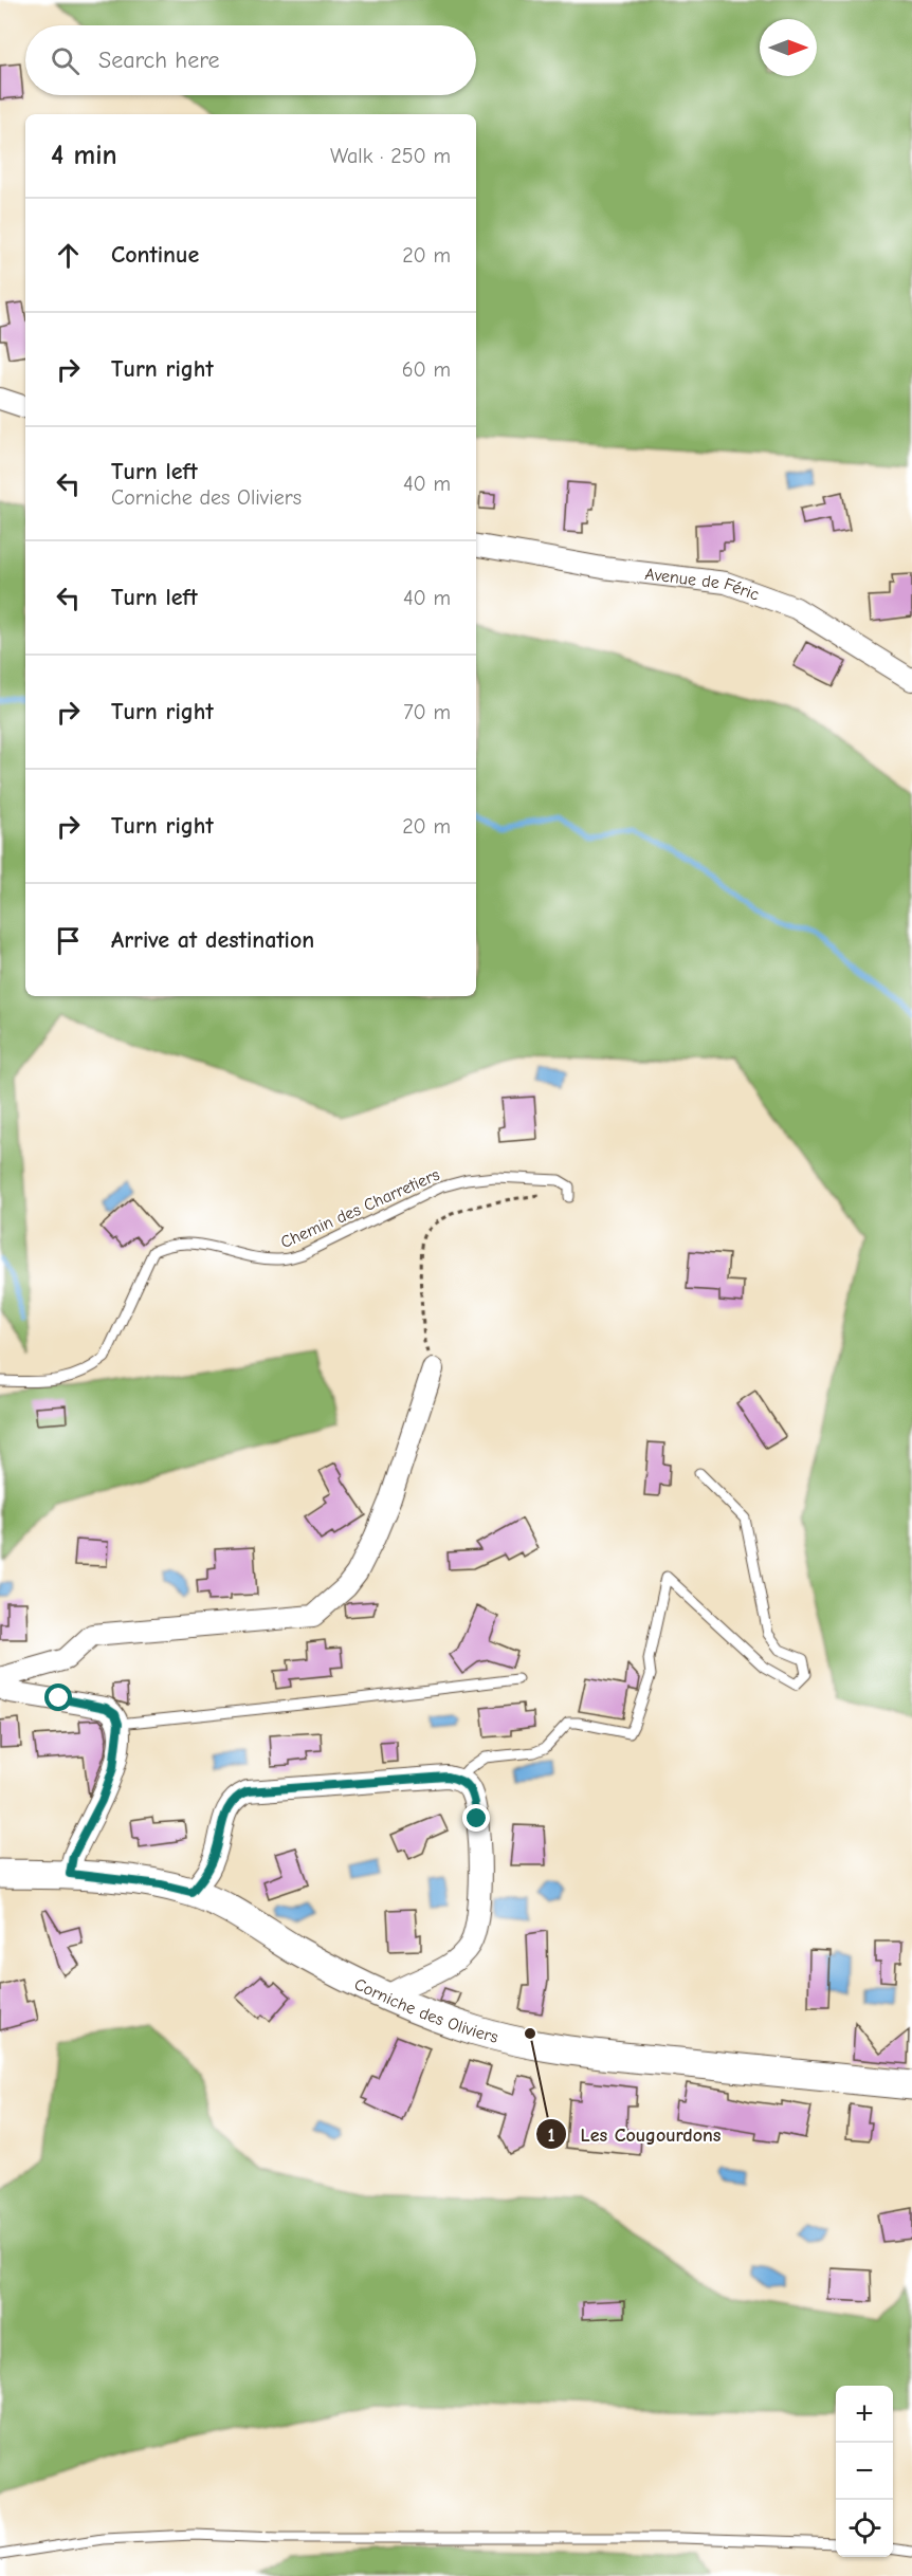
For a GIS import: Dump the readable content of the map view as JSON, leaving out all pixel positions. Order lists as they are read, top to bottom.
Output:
{
  "streets": {
    "street": ["Avenue de Féric", "Corniche des Oliviers"],
    "lane": ["Chemin des Charretiers"]
  },
  "places": ["Les Cougourdons"],
  "north": "right",
  "page": {
    "search": "Search here",
    "heading": ["4 min", "Walk · 250 m"],
    "list": [
      ["Continue", "20 m"],
      ["Turn right", "60 m"],
      ["Turn left", "Corniche des Oliviers", "40 m"],
      ["Turn left", "40 m"],
      ["Turn right", "70 m"],
      ["Turn right", "20 m"],
      "Arrive at destination"
    ],
    "map_buttons": ["+", "−"]
  }
}
